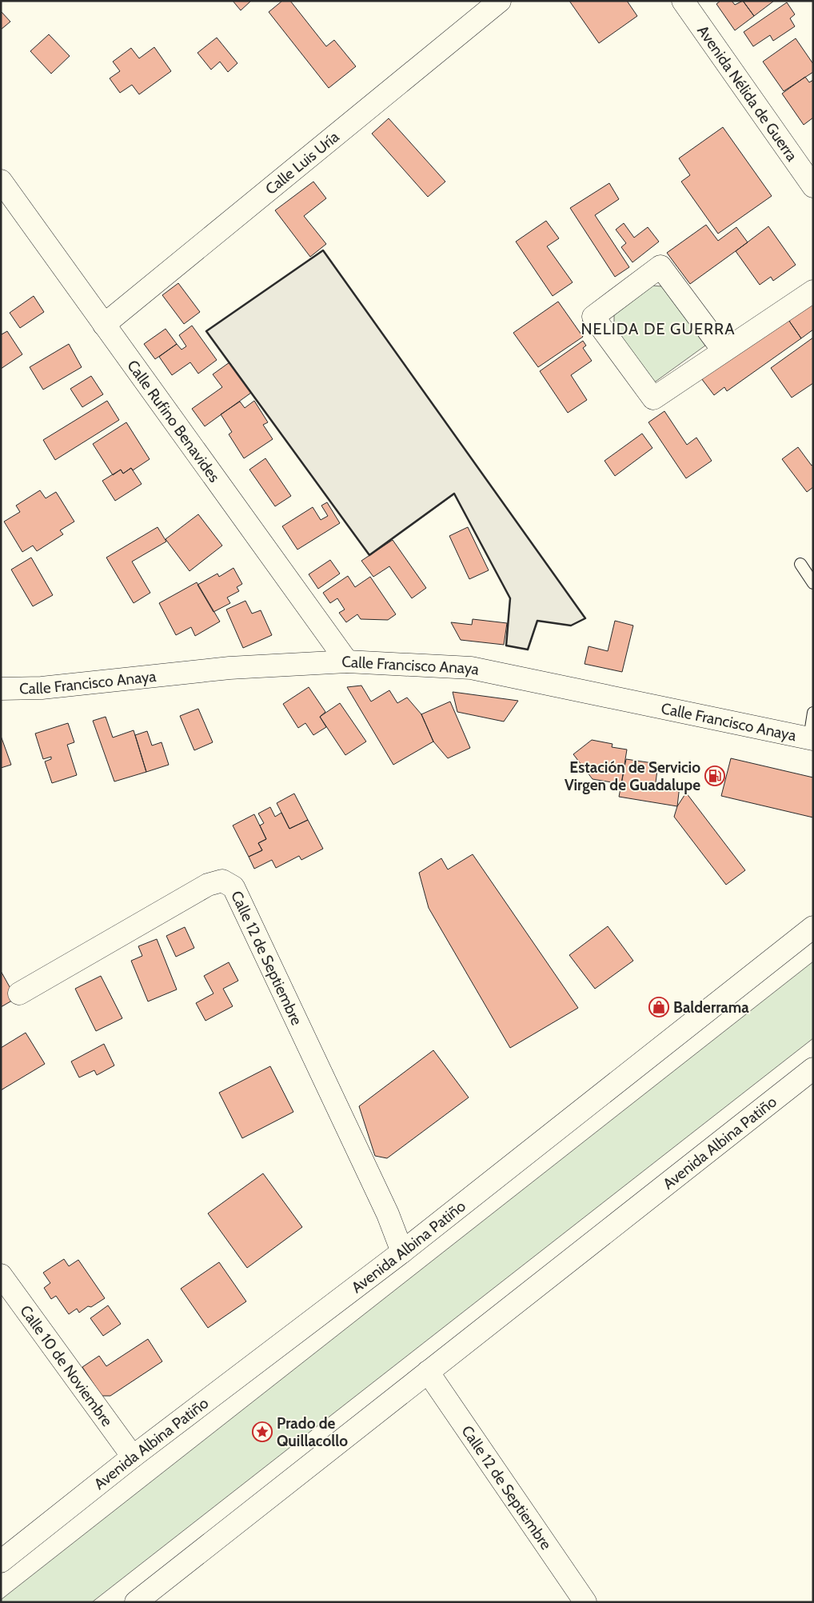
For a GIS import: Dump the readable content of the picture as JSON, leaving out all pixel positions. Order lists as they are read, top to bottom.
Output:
{
  "streets": {
    "main road": [
      "Avenida Nélida de Guerra",
      "Calle Luis Uría",
      "Calle Rufino Benavides",
      "Calle Francisco Anaya",
      "Calle 12 de Septiembre",
      "Avenida Albina Patiño",
      "Calle 10 de Noviembre"
    ]
  },
  "crossings": [
    ["Calle Luis Uría", "Calle Rufino Benavides"],
    ["Calle Rufino Benavides", "Calle Francisco Anaya"],
    ["Calle 12 de Septiembre", "Avenida Albina Patiño"],
    ["Avenida Albina Patiño", "Calle 10 de Noviembre"]
  ],
  "districts": ["NELIDA DE GUERRA"],
  "places": {
    "fuel station": ["Estación de Servicio Virgen de Guadalupe"],
    "shop": ["Balderrama"],
    "place": ["Prado de Quillacollo"]
  }
}
